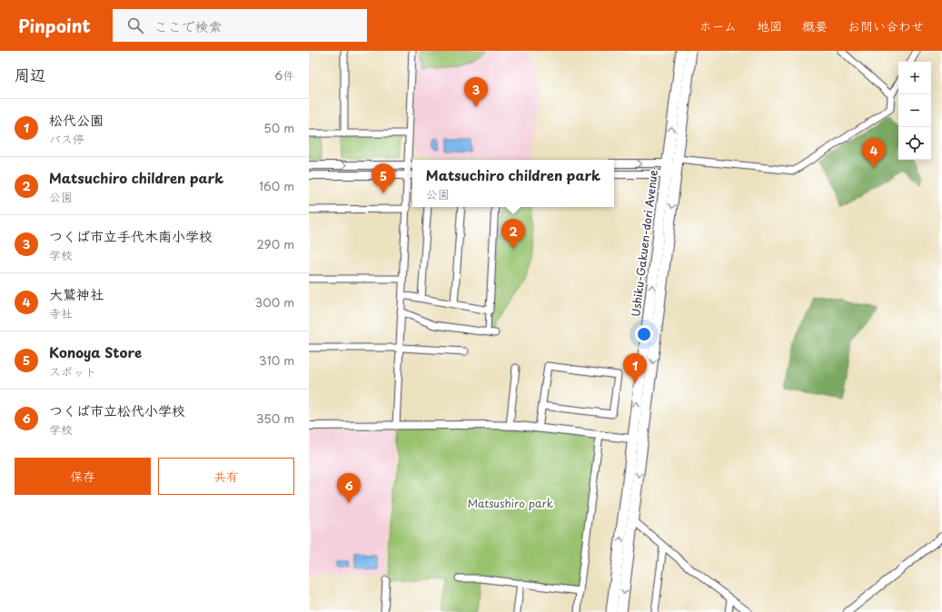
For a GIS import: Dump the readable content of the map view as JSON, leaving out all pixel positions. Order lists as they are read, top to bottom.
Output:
{
  "streets": {
    "highway": ["Ushiku-Gakuen-dori Avenue"]
  },
  "parks": ["Matsushiro park"],
  "page": {
    "header": "Pinpoint",
    "search": "ここで検索",
    "nav": [
      "ホーム",
      "地図",
      "概要",
      "お問い合わせ"
    ],
    "heading": ["周辺", "6件"],
    "map_buttons": ["+", "−"],
    "pins": [
      "3",
      "4",
      "5",
      "2",
      "1",
      "6"
    ],
    "list": [
      {
        "mark": "1",
        "name": "松代公園",
        "note": "バス停",
        "value": "50 m"
      },
      {
        "mark": "2",
        "name": "Matsuchiro children park",
        "note": "公園",
        "value": "160 m"
      },
      {
        "mark": "3",
        "name": "つくば市立手代木南小学校",
        "note": "学校",
        "value": "290 m"
      },
      {
        "mark": "4",
        "name": "大鷲神社",
        "note": "寺社",
        "value": "300 m"
      },
      {
        "mark": "5",
        "name": "Konoya Store",
        "note": "スポット",
        "value": "310 m"
      },
      {
        "mark": "6",
        "name": "つくば市立松代小学校",
        "note": "学校",
        "value": "350 m"
      }
    ],
    "popup": ["Matsuchiro children park", "公園"],
    "buttons": ["保存", "共有"]
  }
}
